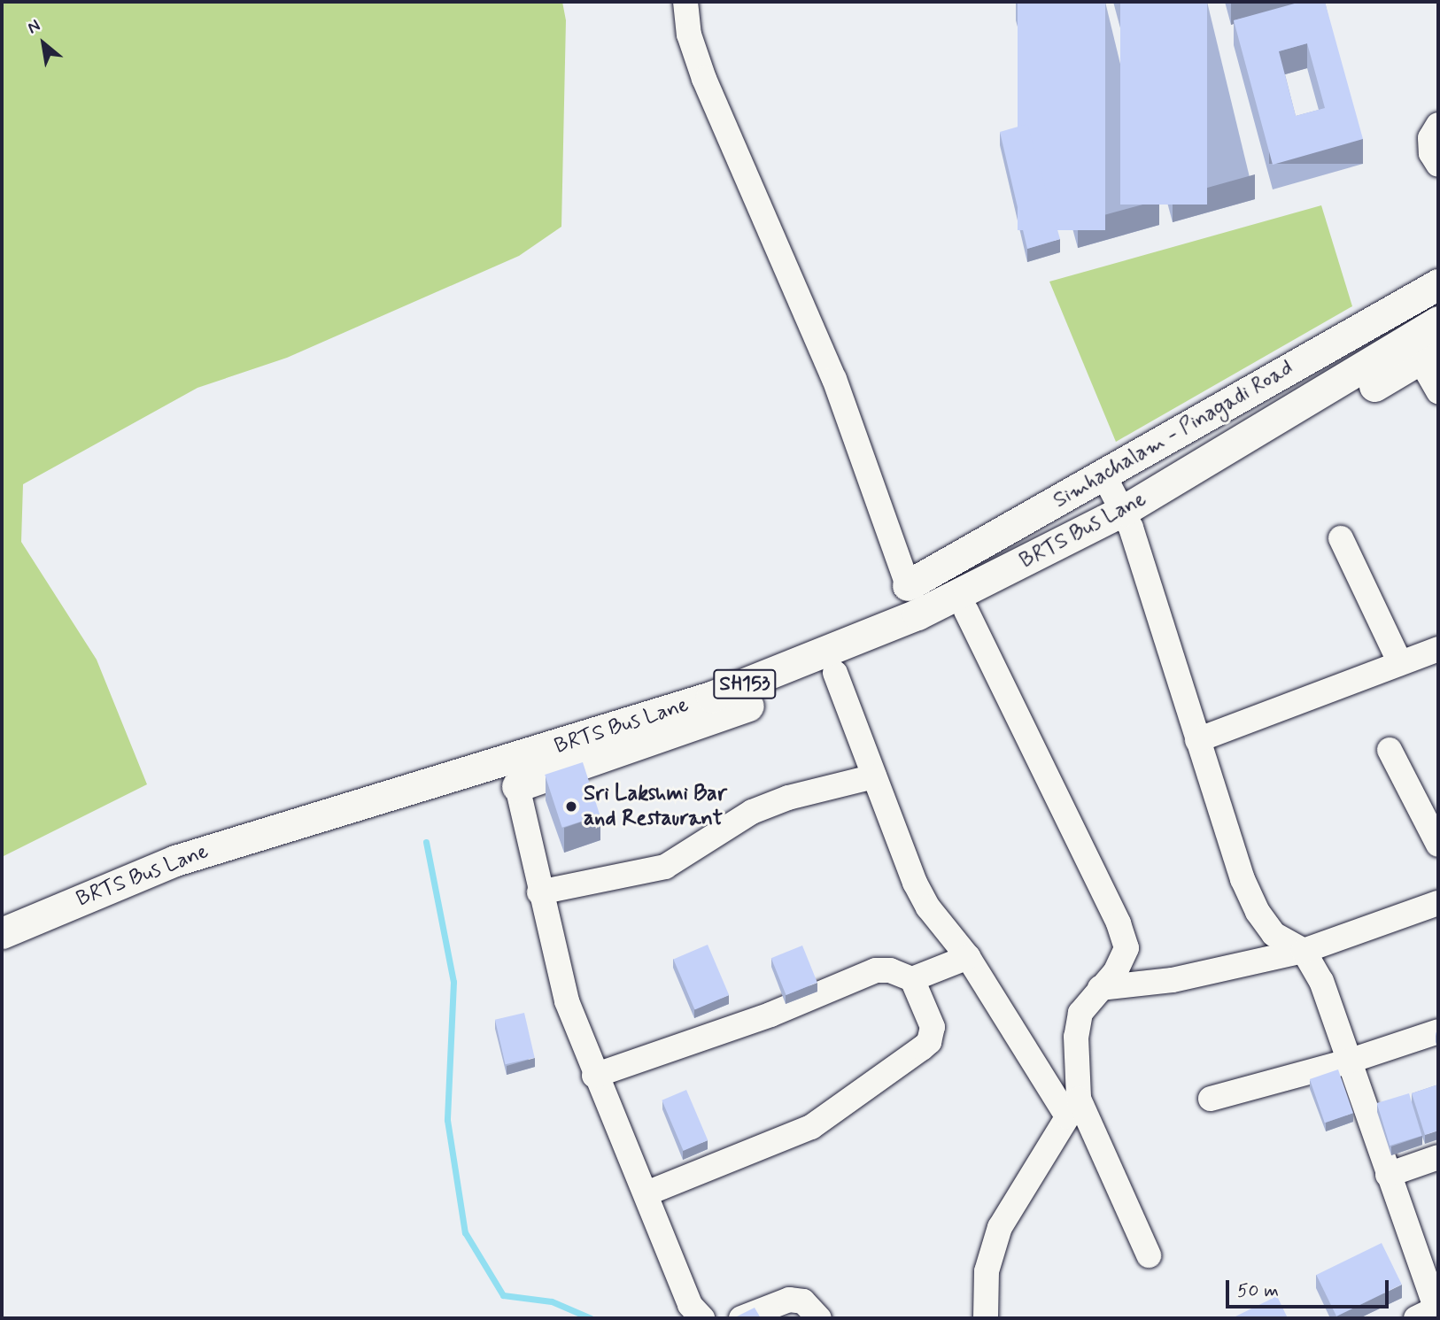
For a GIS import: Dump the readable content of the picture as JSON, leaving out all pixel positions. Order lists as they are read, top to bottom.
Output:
{
  "streets": {
    "main road": ["Simhachalam - Pinagadi Road", "BRTS Bus Lane", "SH153"]
  },
  "places": ["Sri Lakshmi Bar and Restaurant"],
  "scale_bar": "50 m",
  "north": "top left"
}
